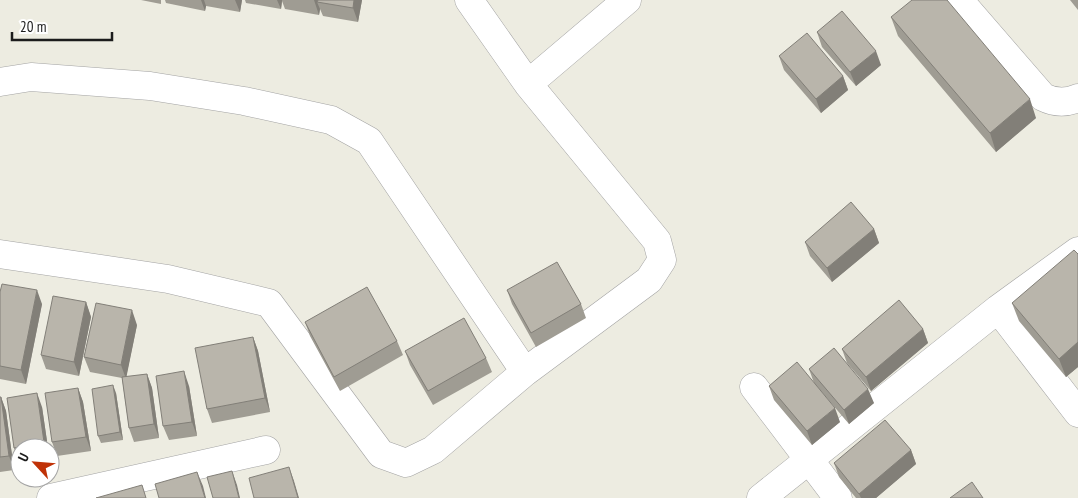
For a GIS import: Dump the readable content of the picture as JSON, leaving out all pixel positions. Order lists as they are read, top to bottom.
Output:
{
  "scale_bar": "20 m",
  "north": "top left"
}
